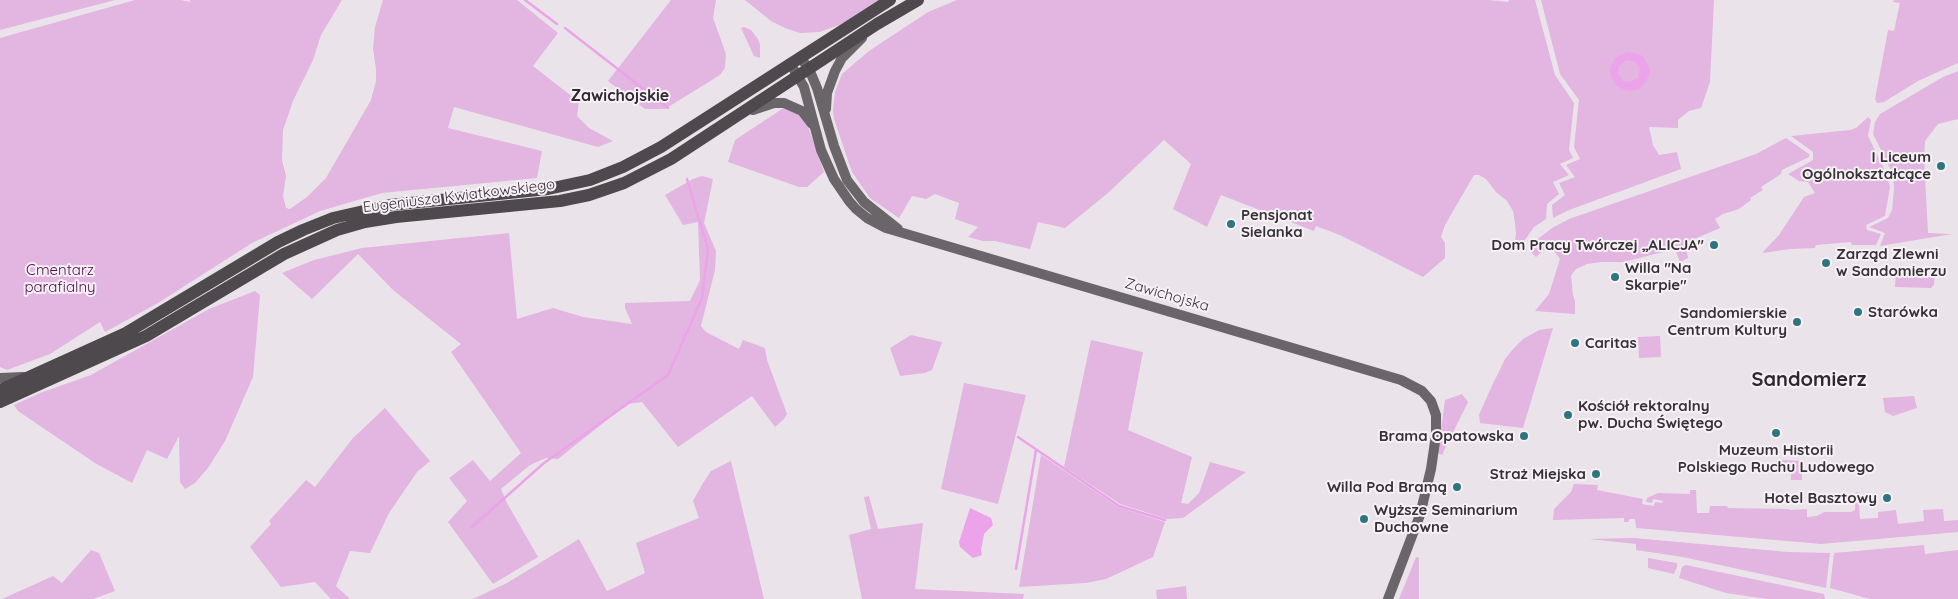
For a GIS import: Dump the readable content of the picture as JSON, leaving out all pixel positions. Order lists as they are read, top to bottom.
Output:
{
  "streets": {
    "main road": ["Eugeniusza Kwiatkowskiego"],
    "street": ["Zawichojska"]
  },
  "crossings": [
    ["Eugeniusza Kwiatkowskiego", "Zawichojska"]
  ],
  "districts": ["Zawichojskie", "Sandomierz"],
  "parks": ["Cmentarz parafialny"],
  "places": [
    "I Liceum Ogólnokształcące",
    "Pensjonat Sielanka",
    "Dom Pracy Twórczej „ALICJA\"",
    "Zarząd Zlewni w Sandomierzu",
    "Willa \"Na Skarpie\"",
    "Starówka",
    "Sandomierskie Centrum Kultury",
    "Caritas",
    "Kościół rektoralny pw. Ducha Świętego",
    "Muzeum Historii Polskiego Ruchu Ludowego",
    "Brama Opatowska",
    "Straż Miejska",
    "Willa Pod Bramą",
    "Hotel Basztowy",
    "Wyższe Seminarium Duchowne"
  ]
}
